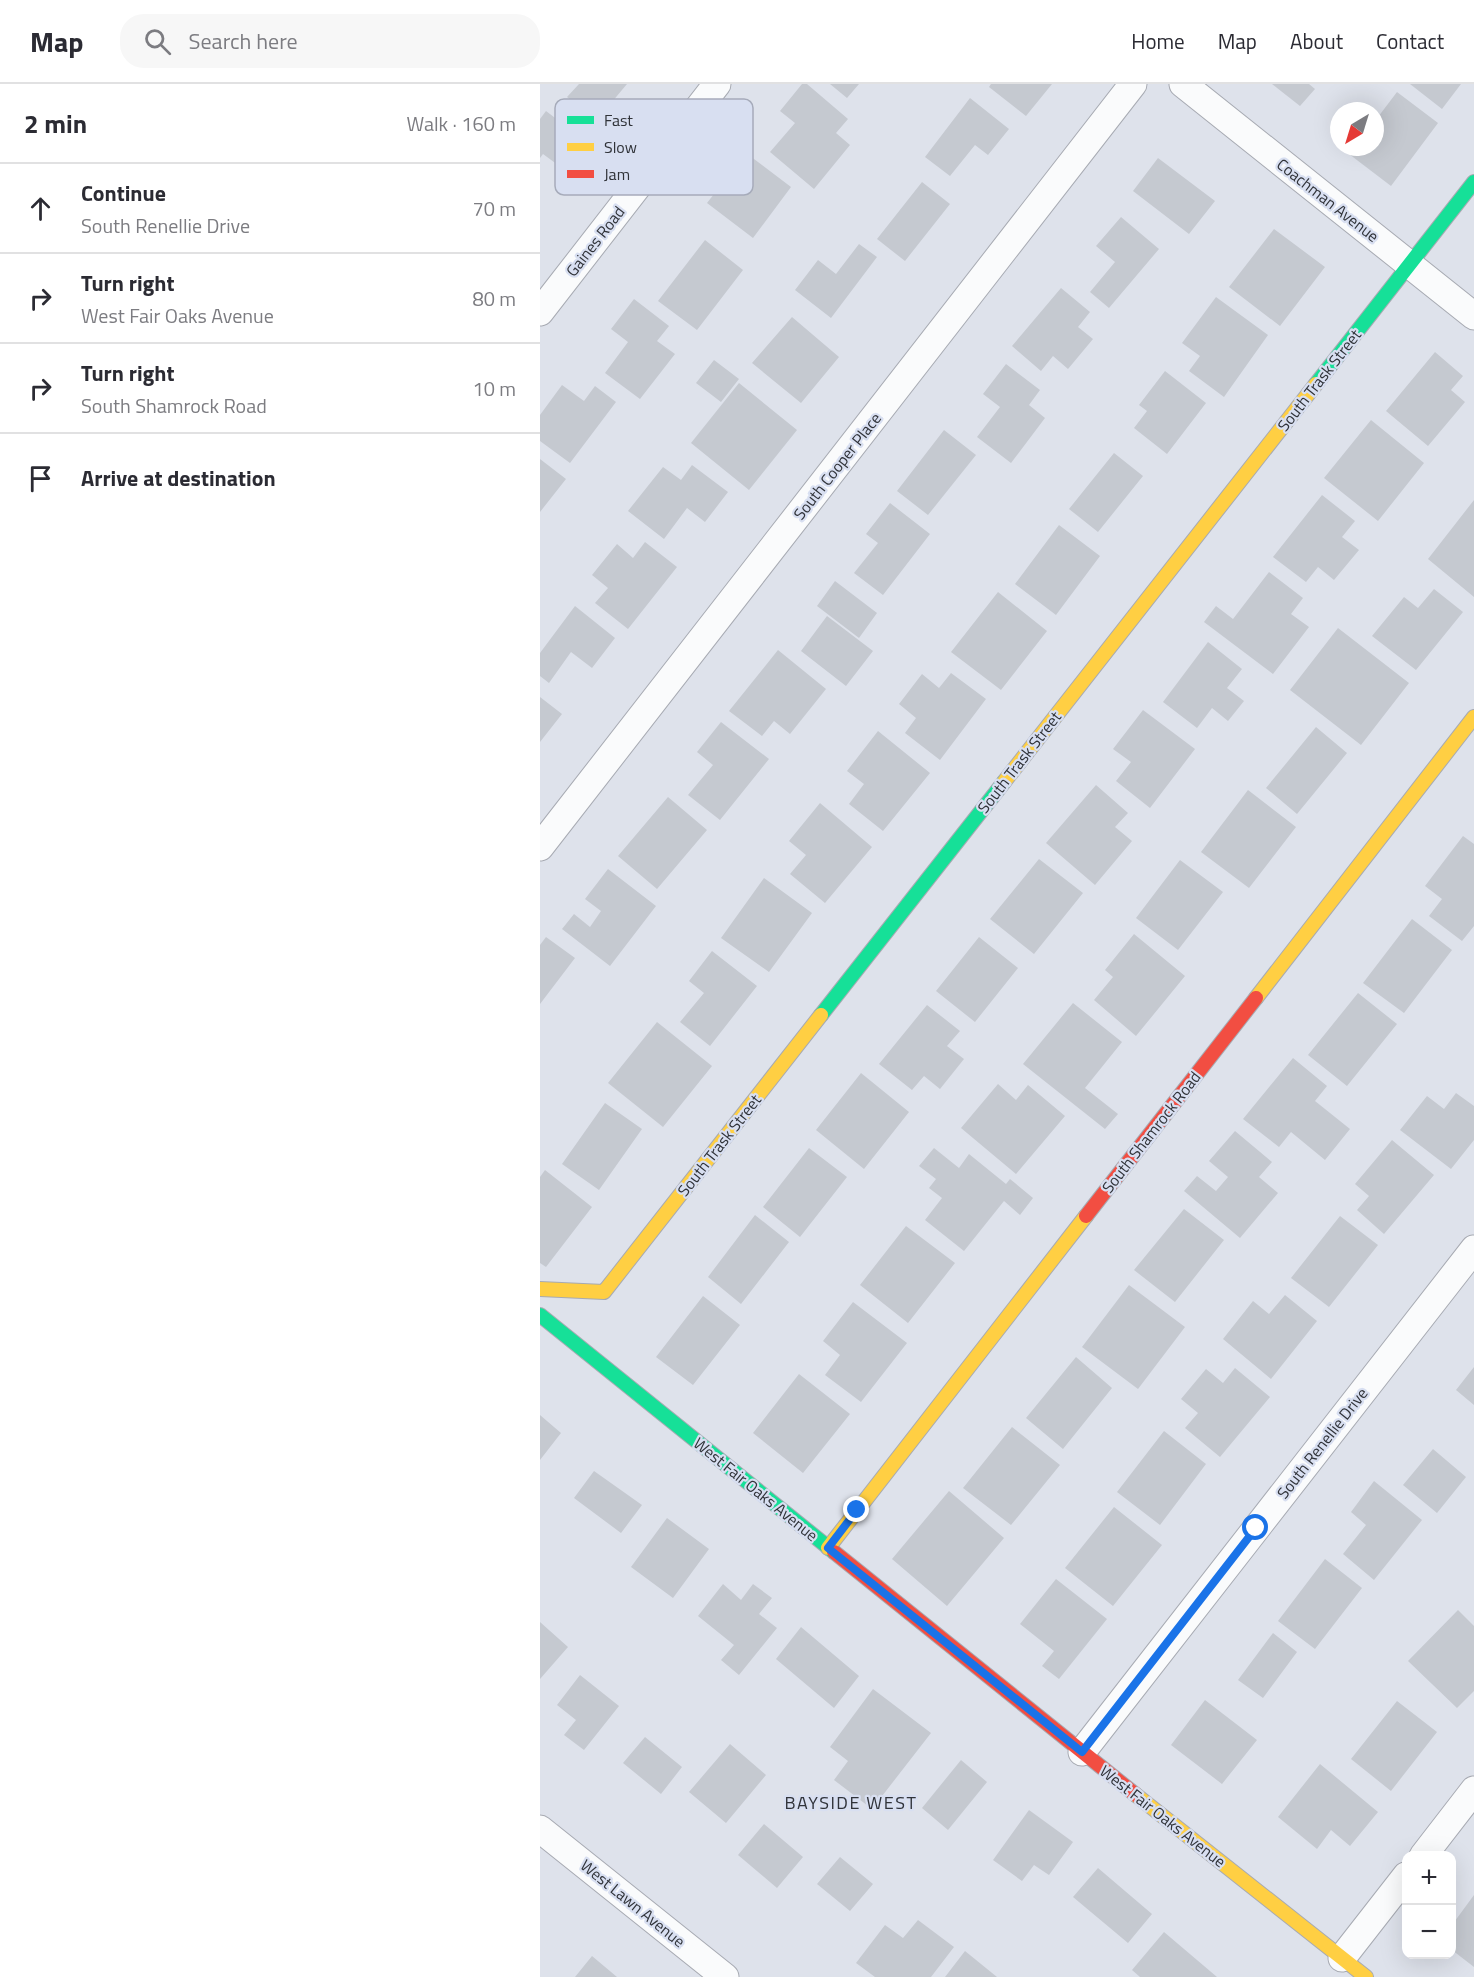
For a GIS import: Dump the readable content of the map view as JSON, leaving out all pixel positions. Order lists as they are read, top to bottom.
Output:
{
  "streets": {
    "street": [
      "Coachman Avenue",
      "Gaines Road",
      "South Trask Street",
      "South Cooper Place",
      "South Shamrock Road",
      "South Renellie Drive",
      "West Fair Oaks Avenue",
      "West Lawn Avenue"
    ]
  },
  "crossings": [
    ["Coachman Avenue", "South Trask Street"],
    ["South Shamrock Road", "West Fair Oaks Avenue"],
    ["South Renellie Drive", "West Fair Oaks Avenue"]
  ],
  "districts": ["BAYSIDE WEST"],
  "legend": ["Fast", "Slow", "Jam"],
  "north": "bottom left",
  "page": {
    "header": "Map",
    "search": "Search here",
    "nav": [
      "Home",
      "Map",
      "About",
      "Contact"
    ],
    "heading": ["2 min", "Walk · 160 m"],
    "list": [
      ["Continue", "South Renellie Drive", "70 m"],
      ["Turn right", "West Fair Oaks Avenue", "80 m"],
      ["Turn right", "South Shamrock Road", "10 m"],
      "Arrive at destination"
    ],
    "map_buttons": ["+", "−"]
  }
}
